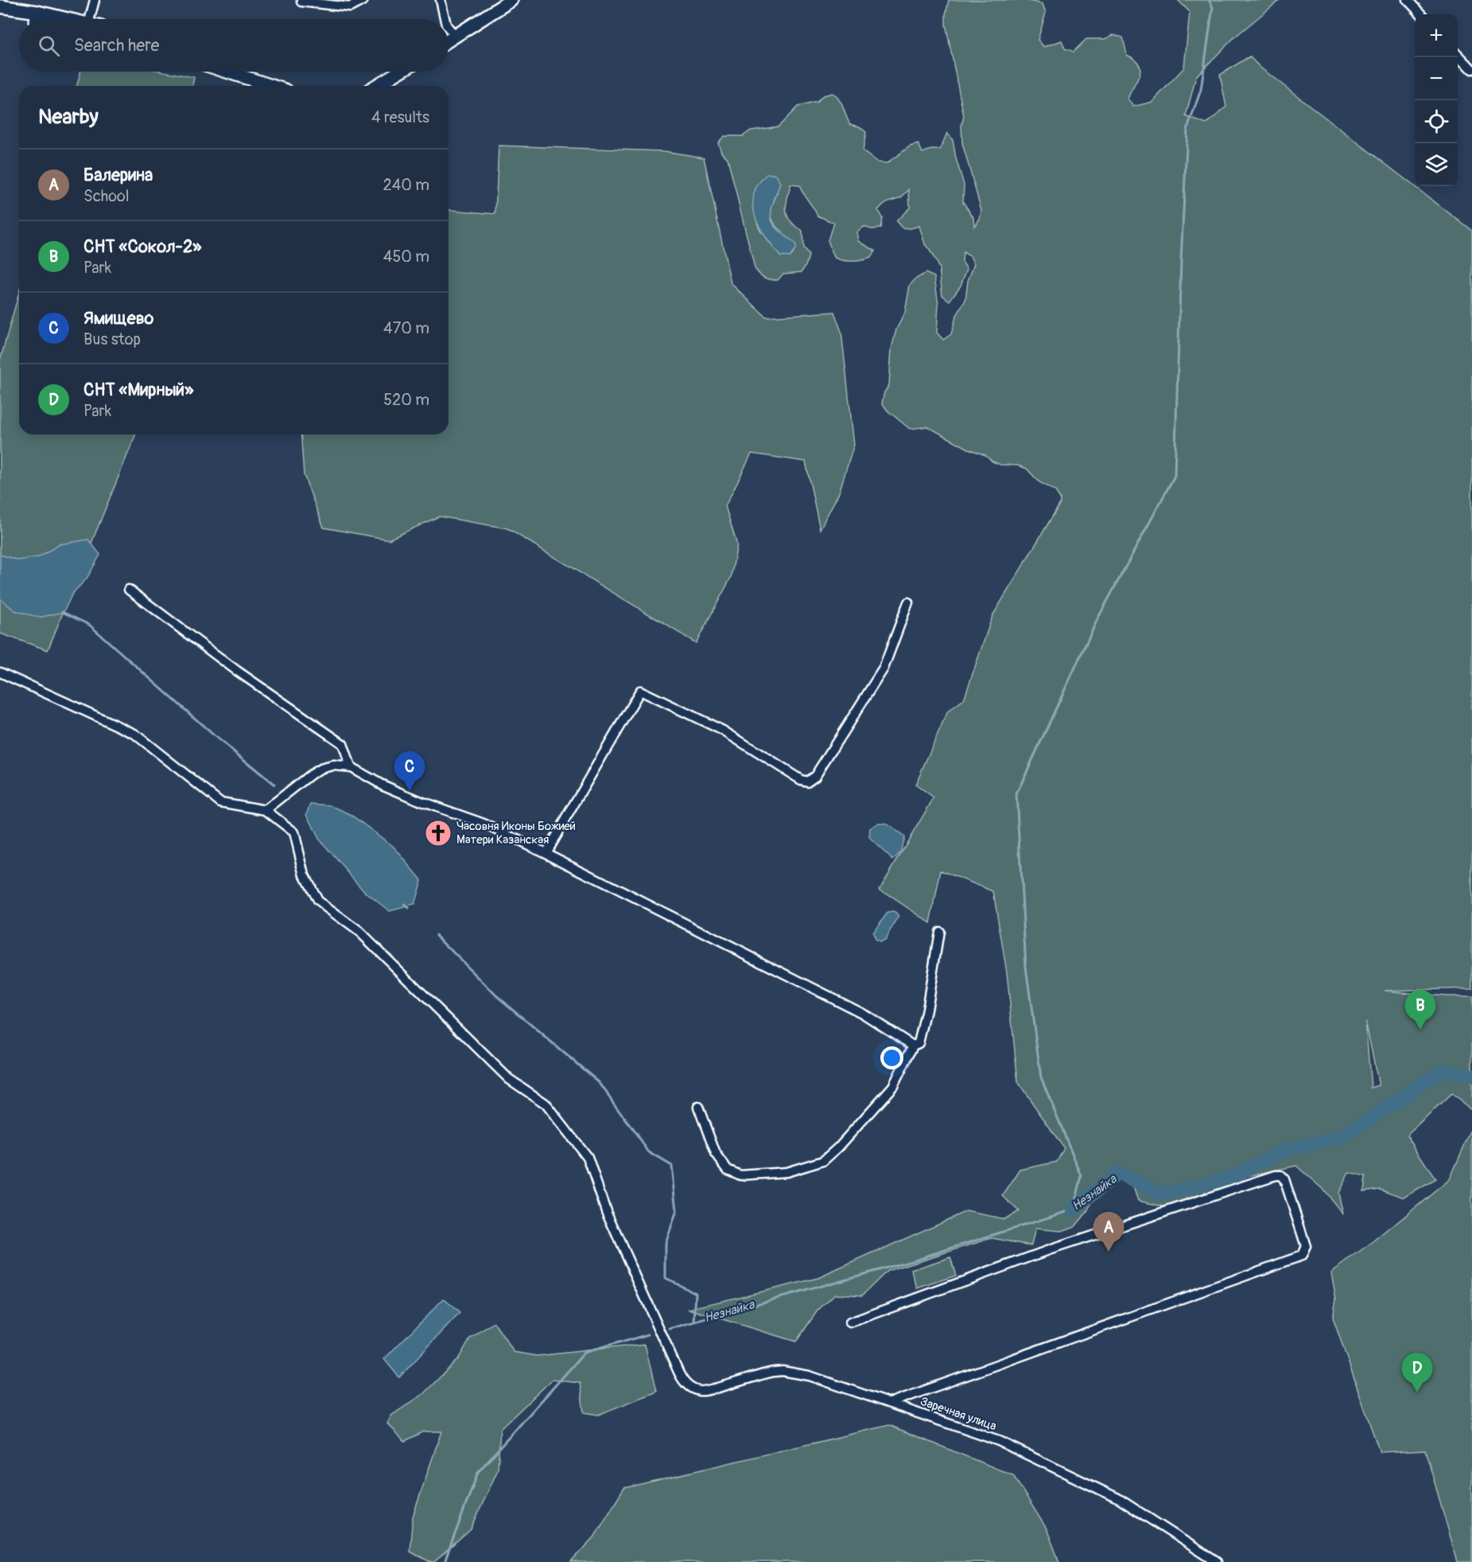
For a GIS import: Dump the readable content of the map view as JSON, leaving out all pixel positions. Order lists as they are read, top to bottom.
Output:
{
  "streets": {
    "street": ["Заречная улица"]
  },
  "water": ["Незнайка"],
  "places": {
    "church": ["Часовня Иконы Божией Матери Казанская"]
  },
  "page": {
    "map_buttons": ["+", "−"],
    "search": "Search here",
    "heading": ["Nearby", "4 results"],
    "list": [
      {
        "mark": "A",
        "name": "Балерина",
        "note": "School",
        "value": "240 m"
      },
      {
        "mark": "B",
        "name": "СНТ «Сокол-2»",
        "note": "Park",
        "value": "450 m"
      },
      {
        "mark": "C",
        "name": "Ямищево",
        "note": "Bus stop",
        "value": "470 m"
      },
      {
        "mark": "D",
        "name": "СНТ «Мирный»",
        "note": "Park",
        "value": "520 m"
      }
    ],
    "pins": [
      "C",
      "B",
      "A",
      "D"
    ]
  }
}
